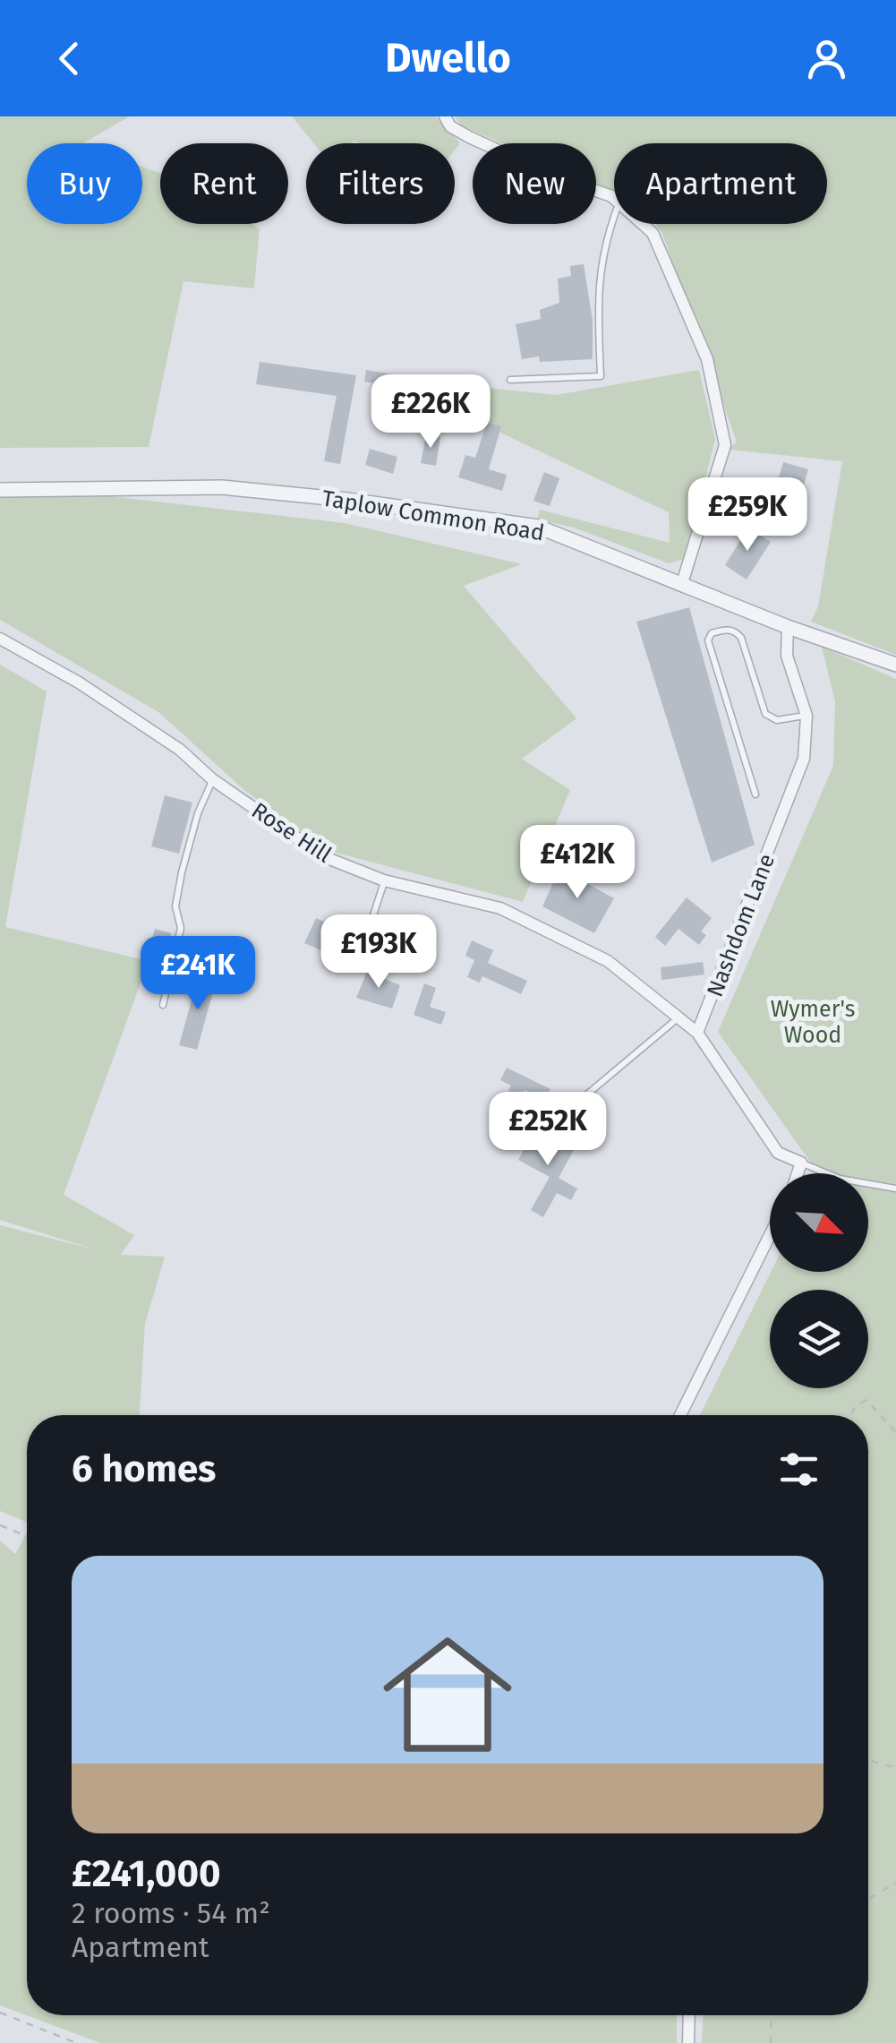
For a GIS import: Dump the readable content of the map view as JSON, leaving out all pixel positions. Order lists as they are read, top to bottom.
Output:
{
  "streets": {
    "street": ["Taplow Common Road", "Rose Hill", "Nashdom Lane"]
  },
  "crossings": [
    ["Taplow Common Road", "Nashdom Lane"],
    ["Rose Hill", "Nashdom Lane"]
  ],
  "parks": ["Wymer's Wood"],
  "north": "bottom right",
  "page": {
    "header": "Dwello",
    "chip": [
      "Buy",
      "Rent",
      "Filters",
      "New",
      "Apartment"
    ],
    "price": [
      "£226K",
      "£259K",
      "£412K",
      "£193K",
      "£241K",
      "£252K"
    ],
    "heading": "6 homes",
    "list": [
      {
        "name": "£241,000",
        "note": "2 rooms · 54 m² · Apartment"
      }
    ]
  }
}
